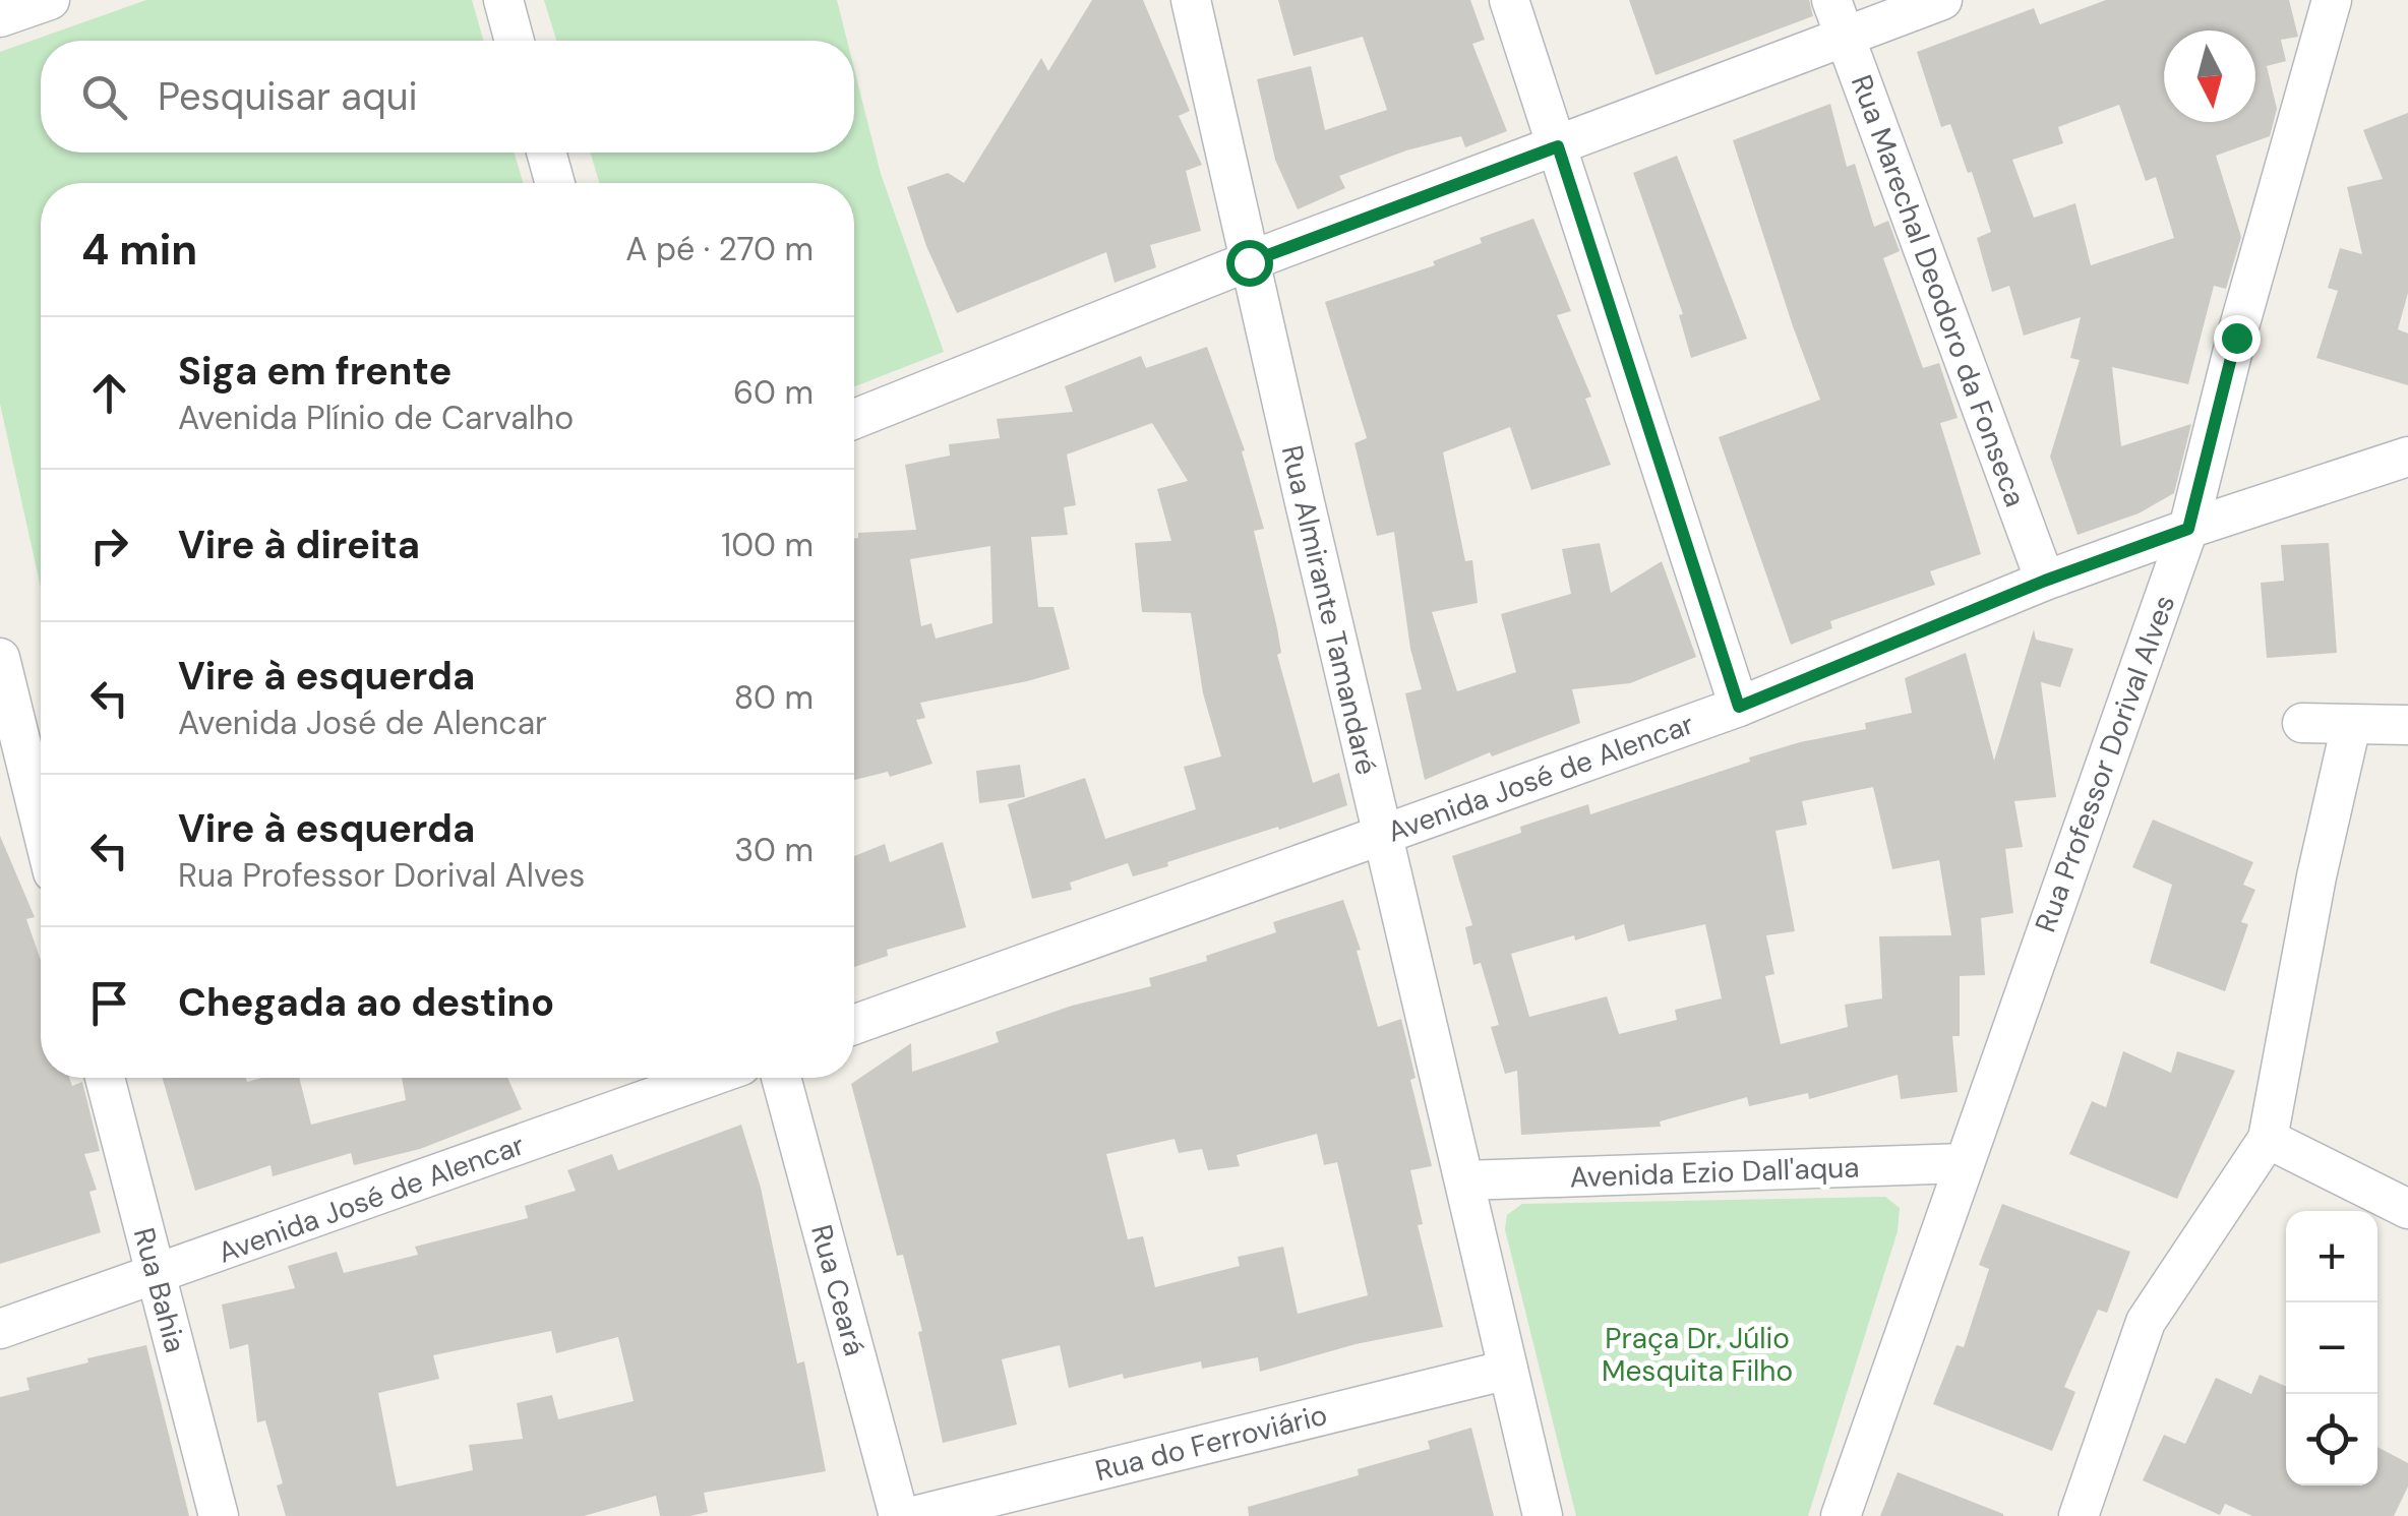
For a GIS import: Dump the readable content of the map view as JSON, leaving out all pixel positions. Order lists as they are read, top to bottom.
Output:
{
  "streets": {
    "street": [
      "Rua Marechal Deodoro da Fonseca",
      "Rua Almirante Tamandaré",
      "Rua Professor Dorival Alves",
      "Avenida José de Alencar",
      "Avenida Ezio Dall'aqua",
      "Rua Bahia",
      "Rua Ceará",
      "Rua do Ferroviário"
    ]
  },
  "crossings": [
    ["Rua Marechal Deodoro da Fonseca", "Avenida José de Alencar"],
    ["Rua Almirante Tamandaré", "Avenida José de Alencar"],
    ["Rua Almirante Tamandaré", "Avenida Ezio Dall'aqua"],
    ["Rua Almirante Tamandaré", "Rua do Ferroviário"],
    ["Rua Professor Dorival Alves", "Avenida José de Alencar"],
    ["Rua Professor Dorival Alves", "Avenida Ezio Dall'aqua"],
    ["Avenida José de Alencar", "Rua Bahia"]
  ],
  "parks": ["Praça Dr. Júlio Mesquita Filho"],
  "north": "bottom",
  "page": {
    "search": "Pesquisar aqui",
    "heading": ["4 min", "A pé · 270 m"],
    "list": [
      ["Siga em frente", "Avenida Plínio de Carvalho", "60 m"],
      ["Vire à direita", "100 m"],
      ["Vire à esquerda", "Avenida José de Alencar", "80 m"],
      ["Vire à esquerda", "Rua Professor Dorival Alves", "30 m"],
      "Chegada ao destino"
    ],
    "map_buttons": ["+", "−"]
  }
}
